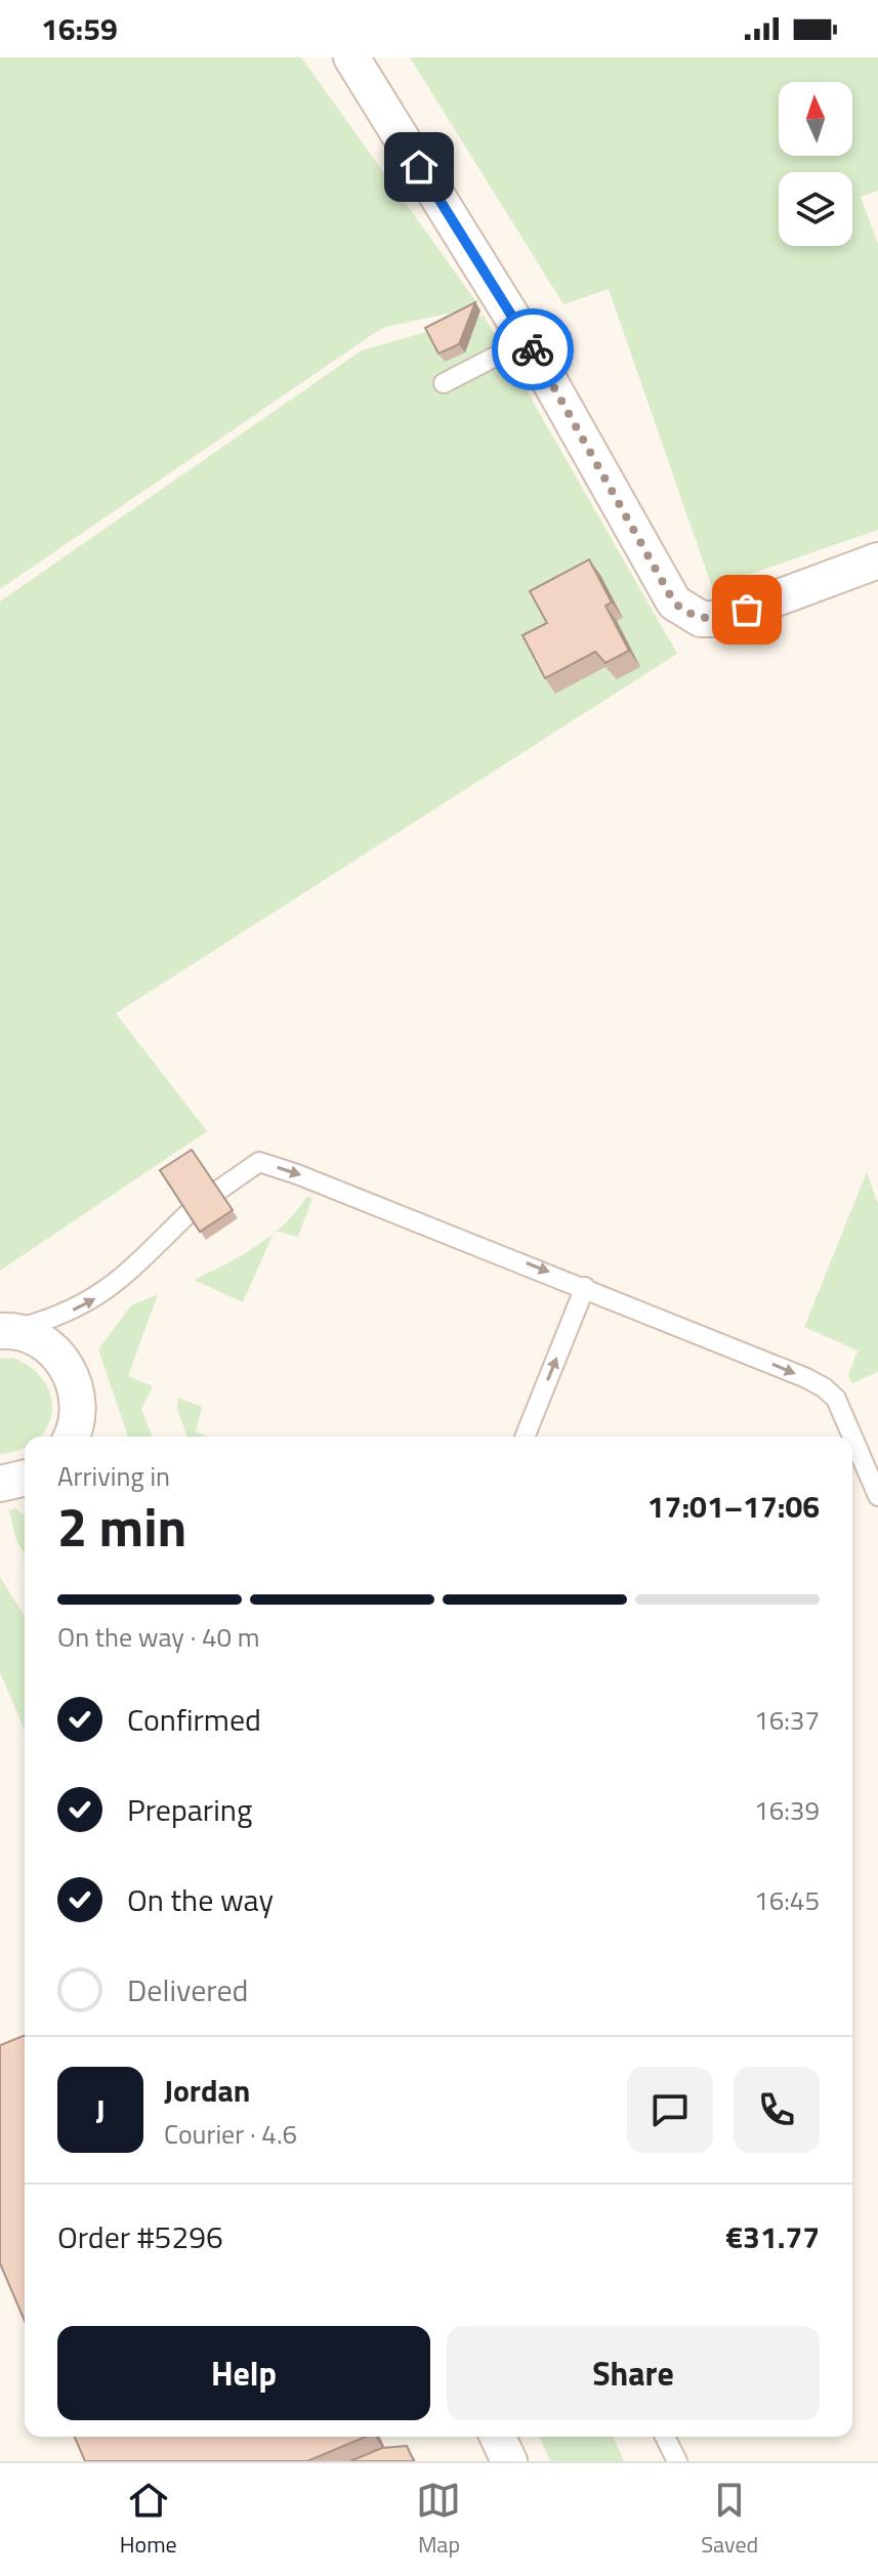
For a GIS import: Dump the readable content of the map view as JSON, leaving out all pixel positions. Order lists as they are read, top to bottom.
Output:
{
  "north": "top",
  "page": {
    "status": "16:59",
    "heading": ["2 min", "Arriving in", "17:01–17:06"],
    "panel": [
      "Jordan",
      "Courier · 4.6",
      "Order #5296",
      "€31.77"
    ],
    "bar": "On the way · 40 m",
    "list": [
      ["Confirmed", "16:37"],
      ["Preparing", "16:39"],
      ["On the way", "16:45"],
      "Delivered"
    ],
    "round": "J",
    "buttons": ["Help", "Share"],
    "tabs": ["Home", "Map", "Saved"]
  }
}
